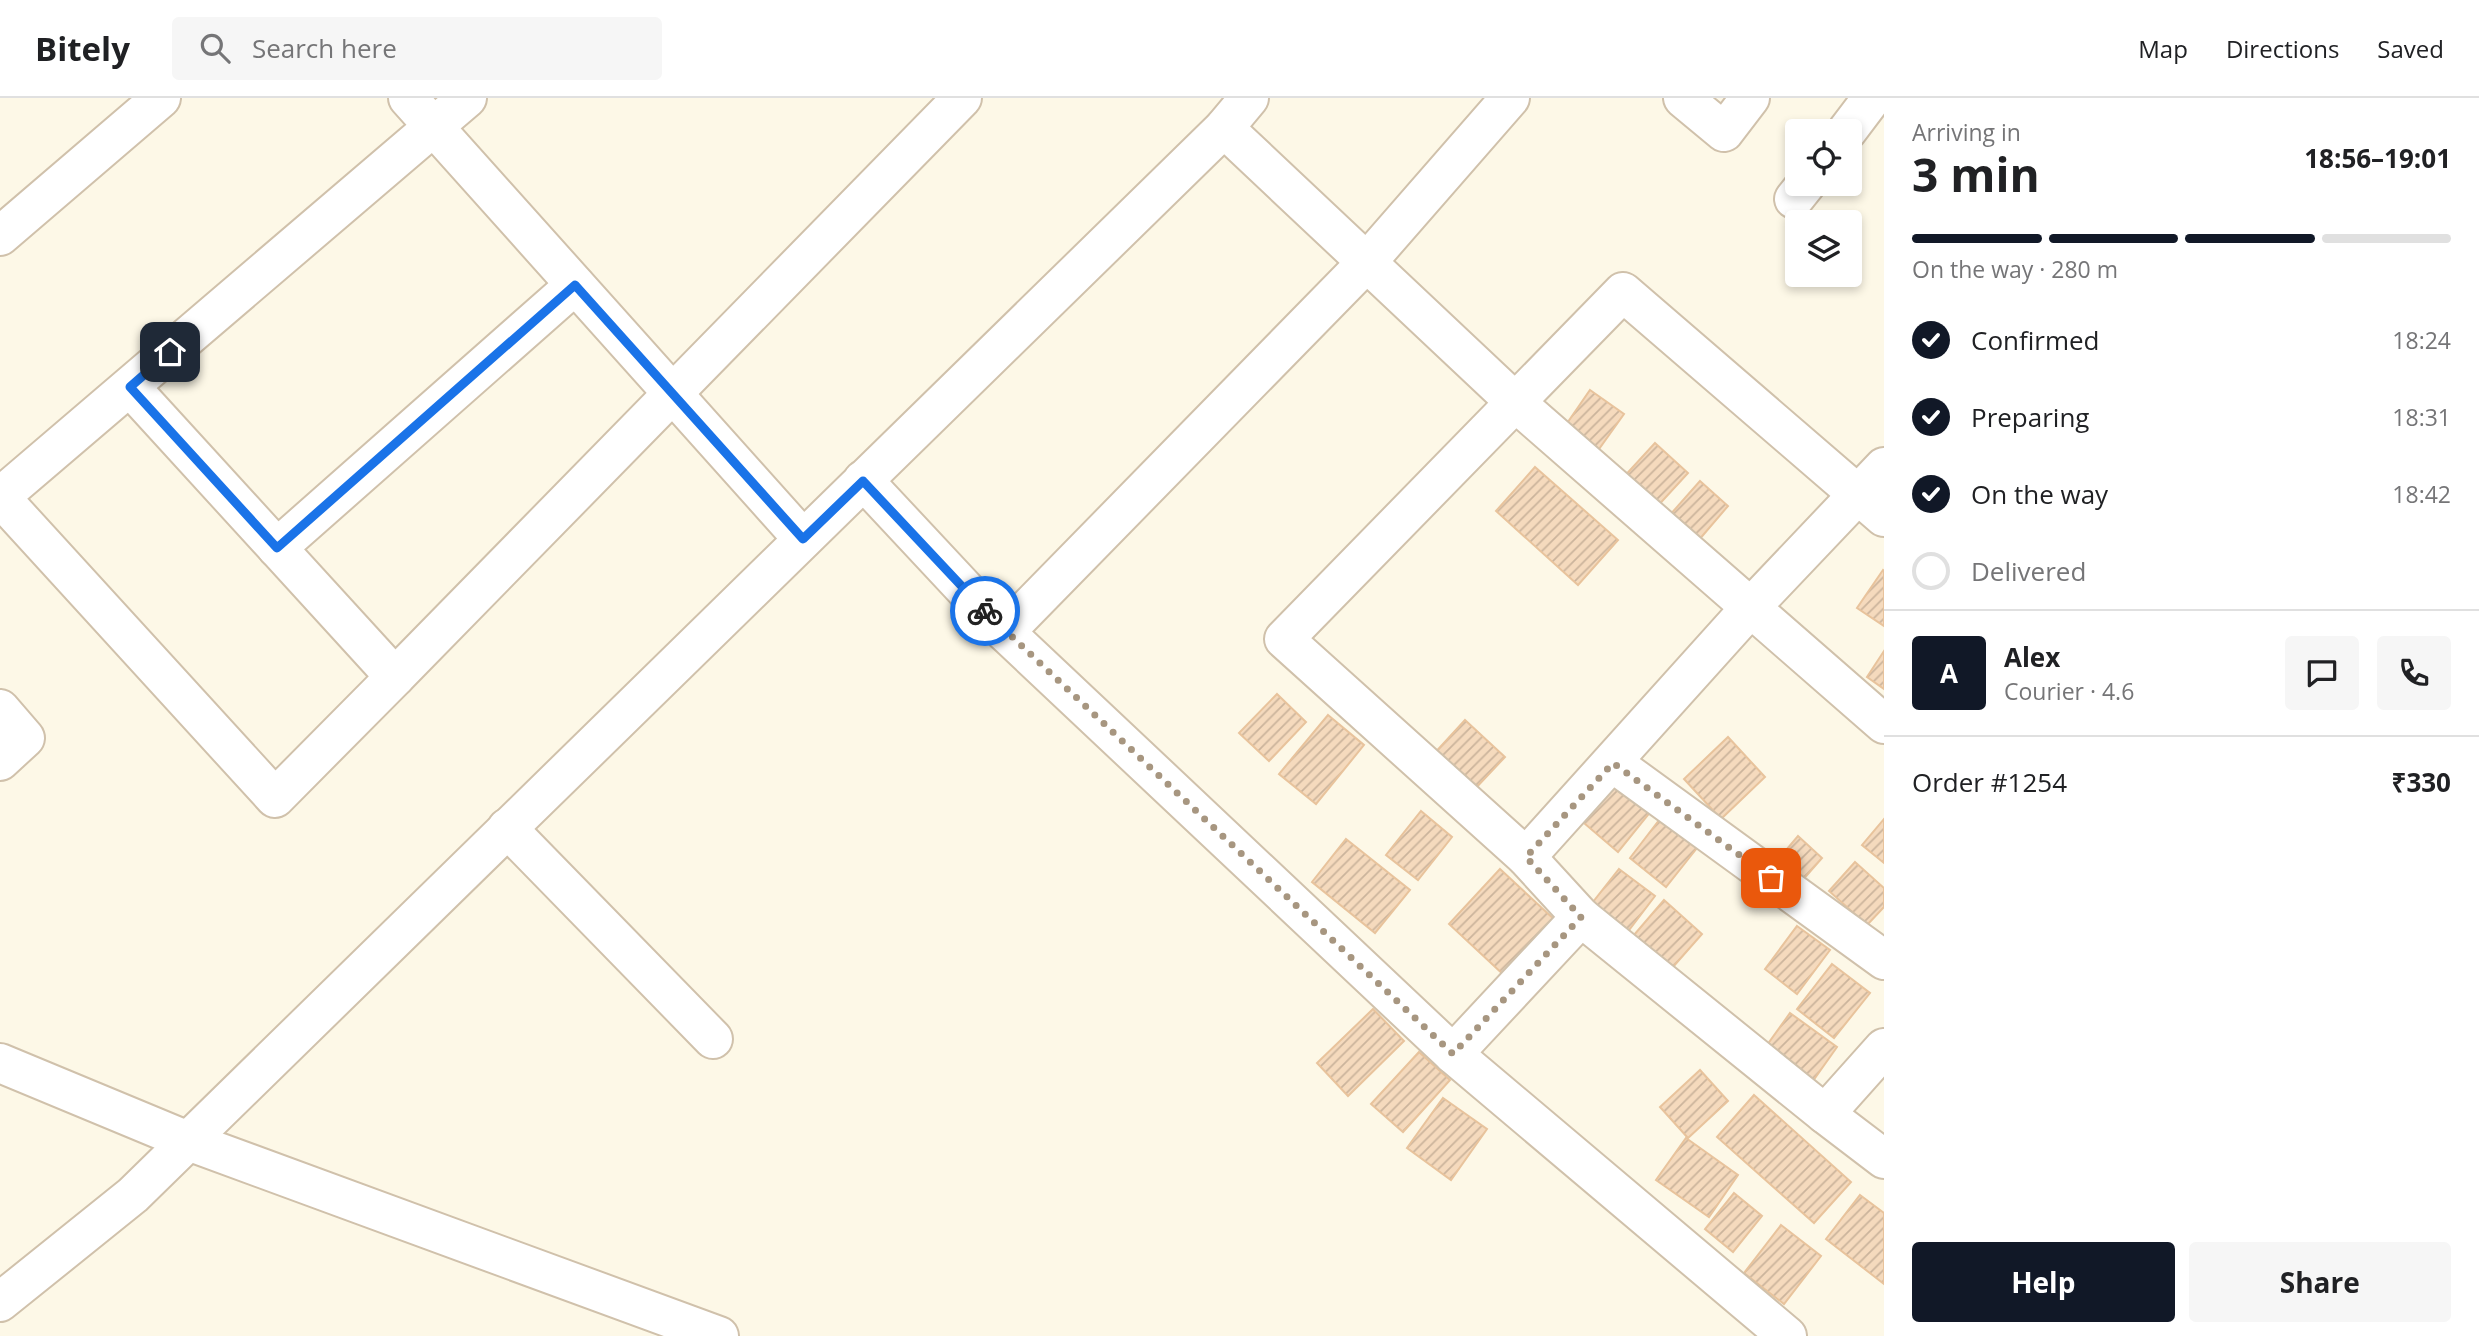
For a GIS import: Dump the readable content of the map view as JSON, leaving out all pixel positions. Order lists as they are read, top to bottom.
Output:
{
  "page": {
    "header": "Bitely",
    "search": "Search here",
    "nav": ["Map", "Directions", "Saved"],
    "heading": ["3 min", "Arriving in", "18:56–19:01"],
    "panel": [
      "Alex",
      "Courier · 4.6",
      "Order #1254",
      "₹330"
    ],
    "bar": "On the way · 280 m",
    "list": [
      ["Confirmed", "18:24"],
      ["Preparing", "18:31"],
      ["On the way", "18:42"],
      "Delivered"
    ],
    "round": "A",
    "buttons": ["Help", "Share"]
  }
}
